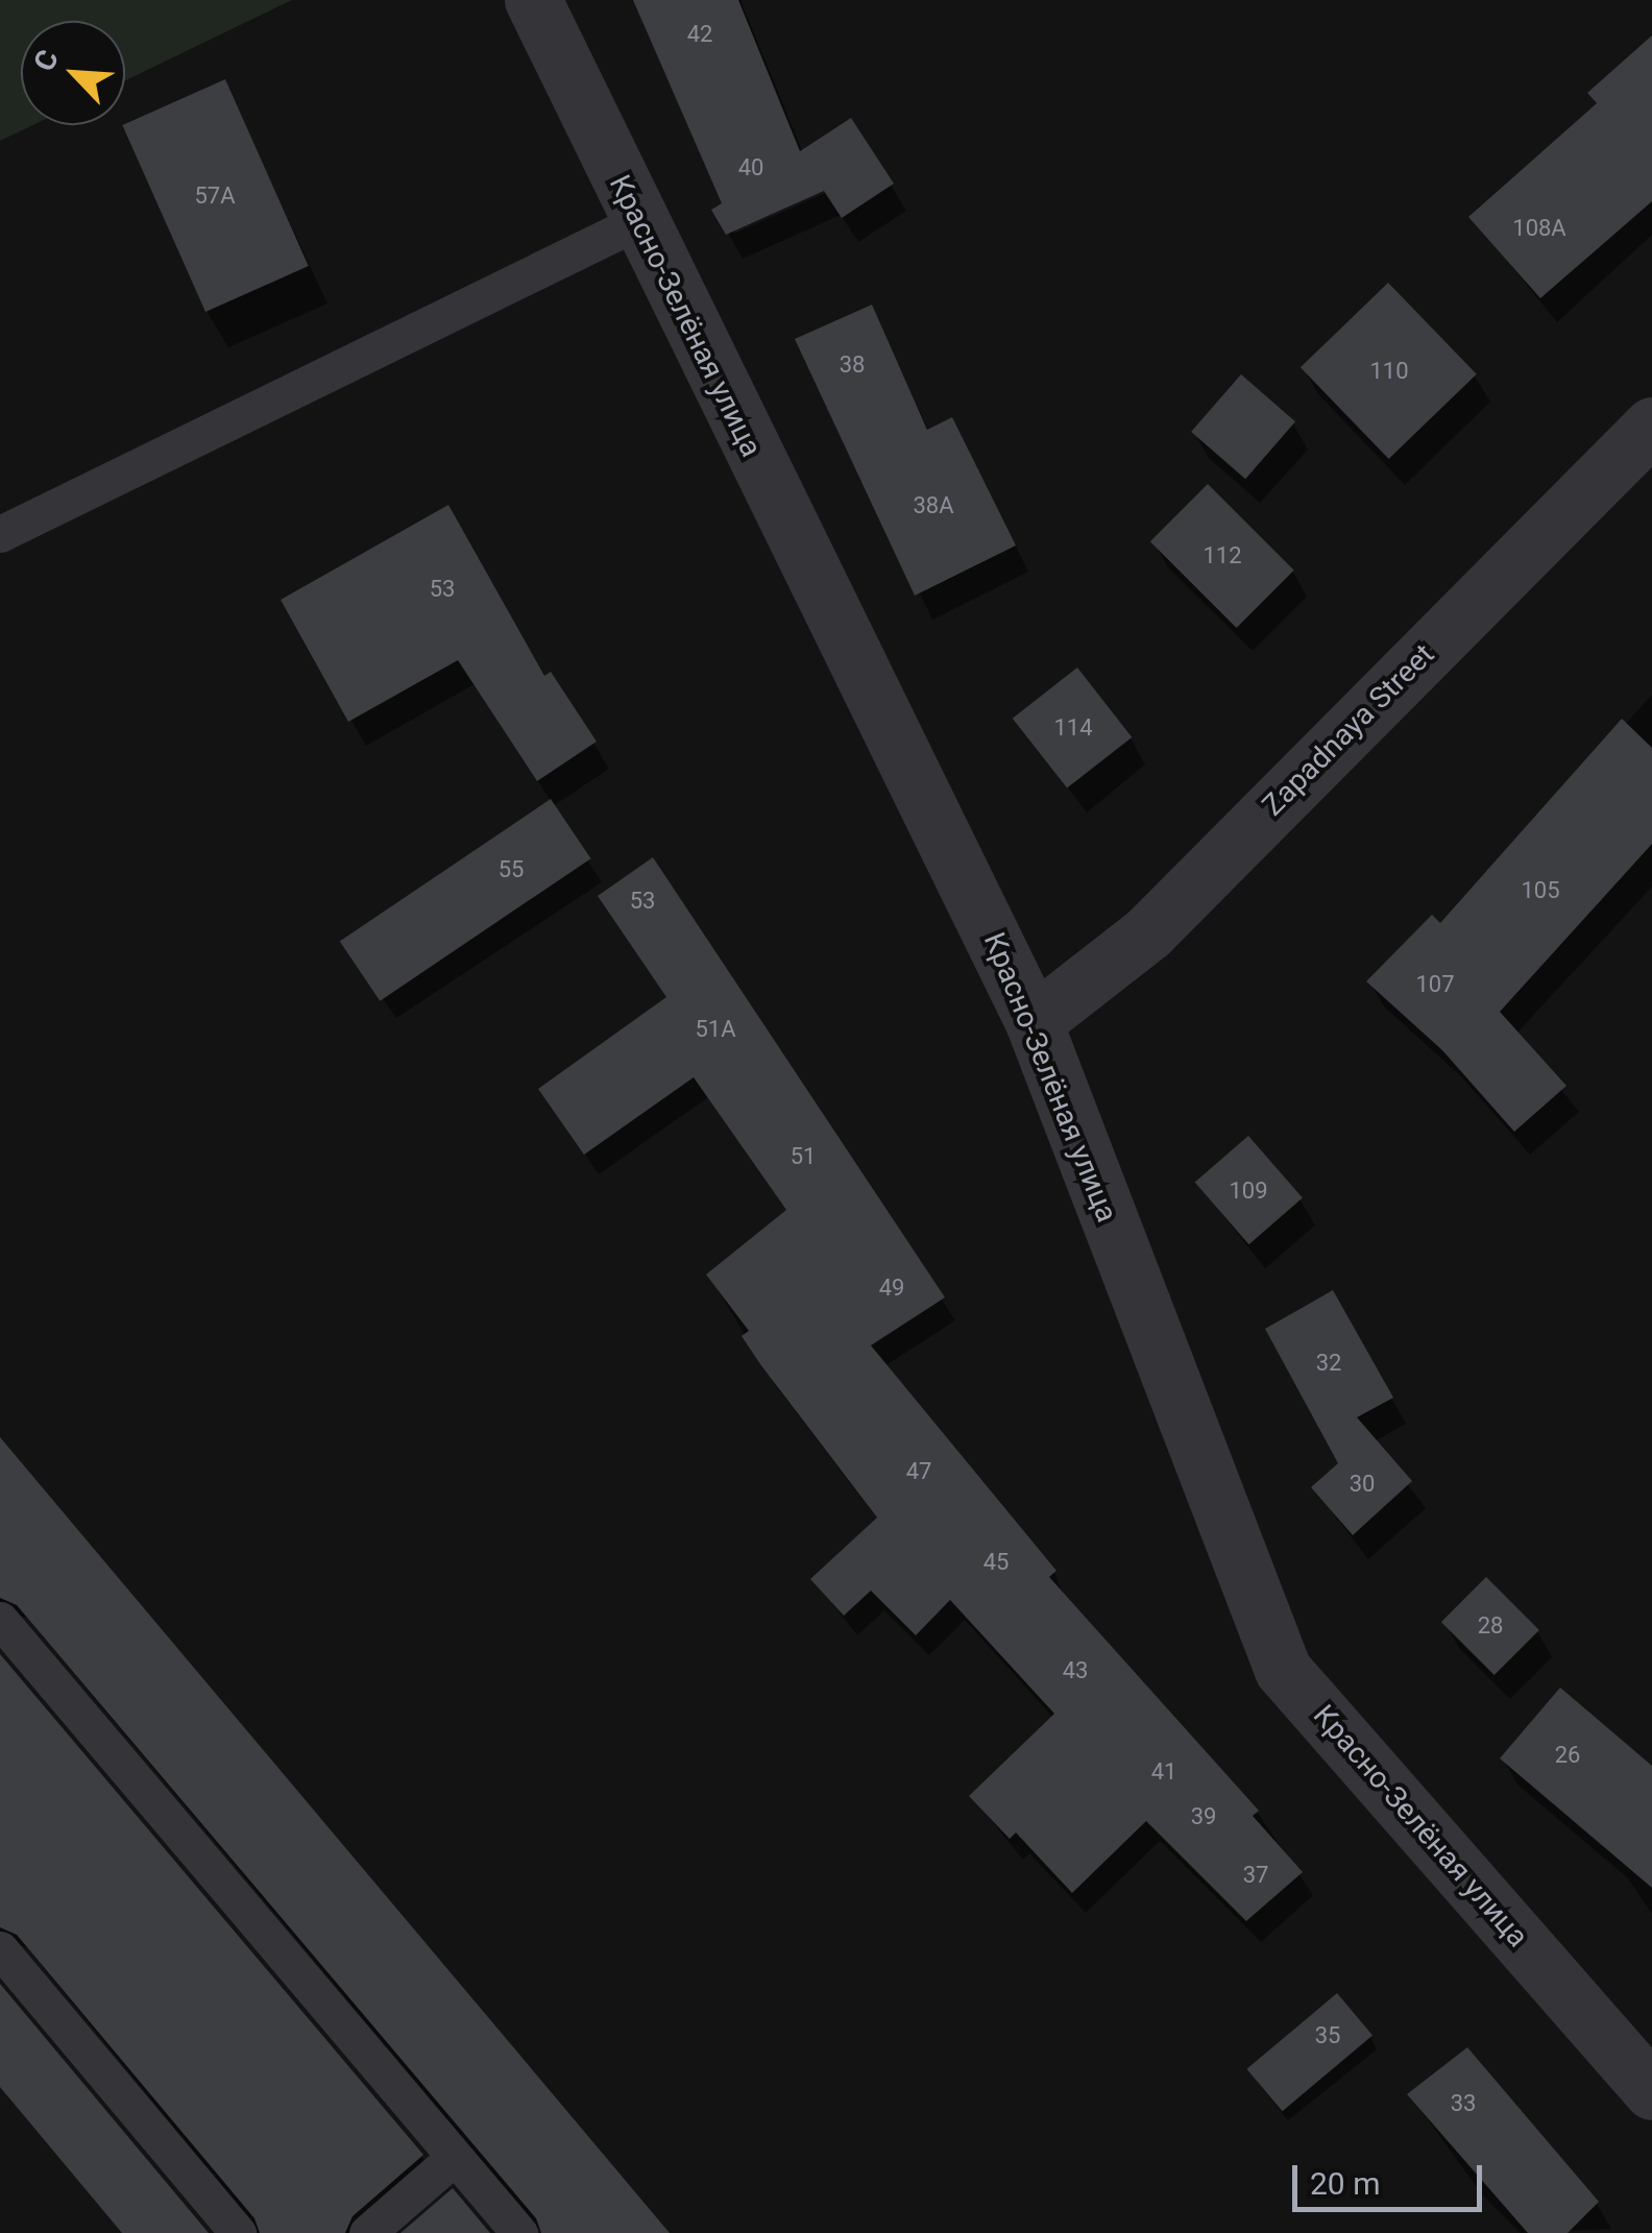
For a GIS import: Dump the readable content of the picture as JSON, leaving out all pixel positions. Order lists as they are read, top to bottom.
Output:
{
  "streets": {
    "street": ["Красно-Зелёная улица", "Zapadnaya Street"]
  },
  "crossings": [
    ["Красно-Зелёная улица", "Zapadnaya Street"]
  ],
  "house_numbers": [
    "42",
    "40",
    "57А",
    "108А",
    "38",
    "110",
    "38А",
    "112",
    "53",
    "114",
    "55",
    "105",
    "53",
    "107",
    "51А",
    "51",
    "109",
    "49",
    "32",
    "47",
    "30",
    "45",
    "28",
    "43",
    "26",
    "41",
    "39",
    "37",
    "35",
    "33"
  ],
  "scale_bar": "20 m",
  "north": "top left"
}
